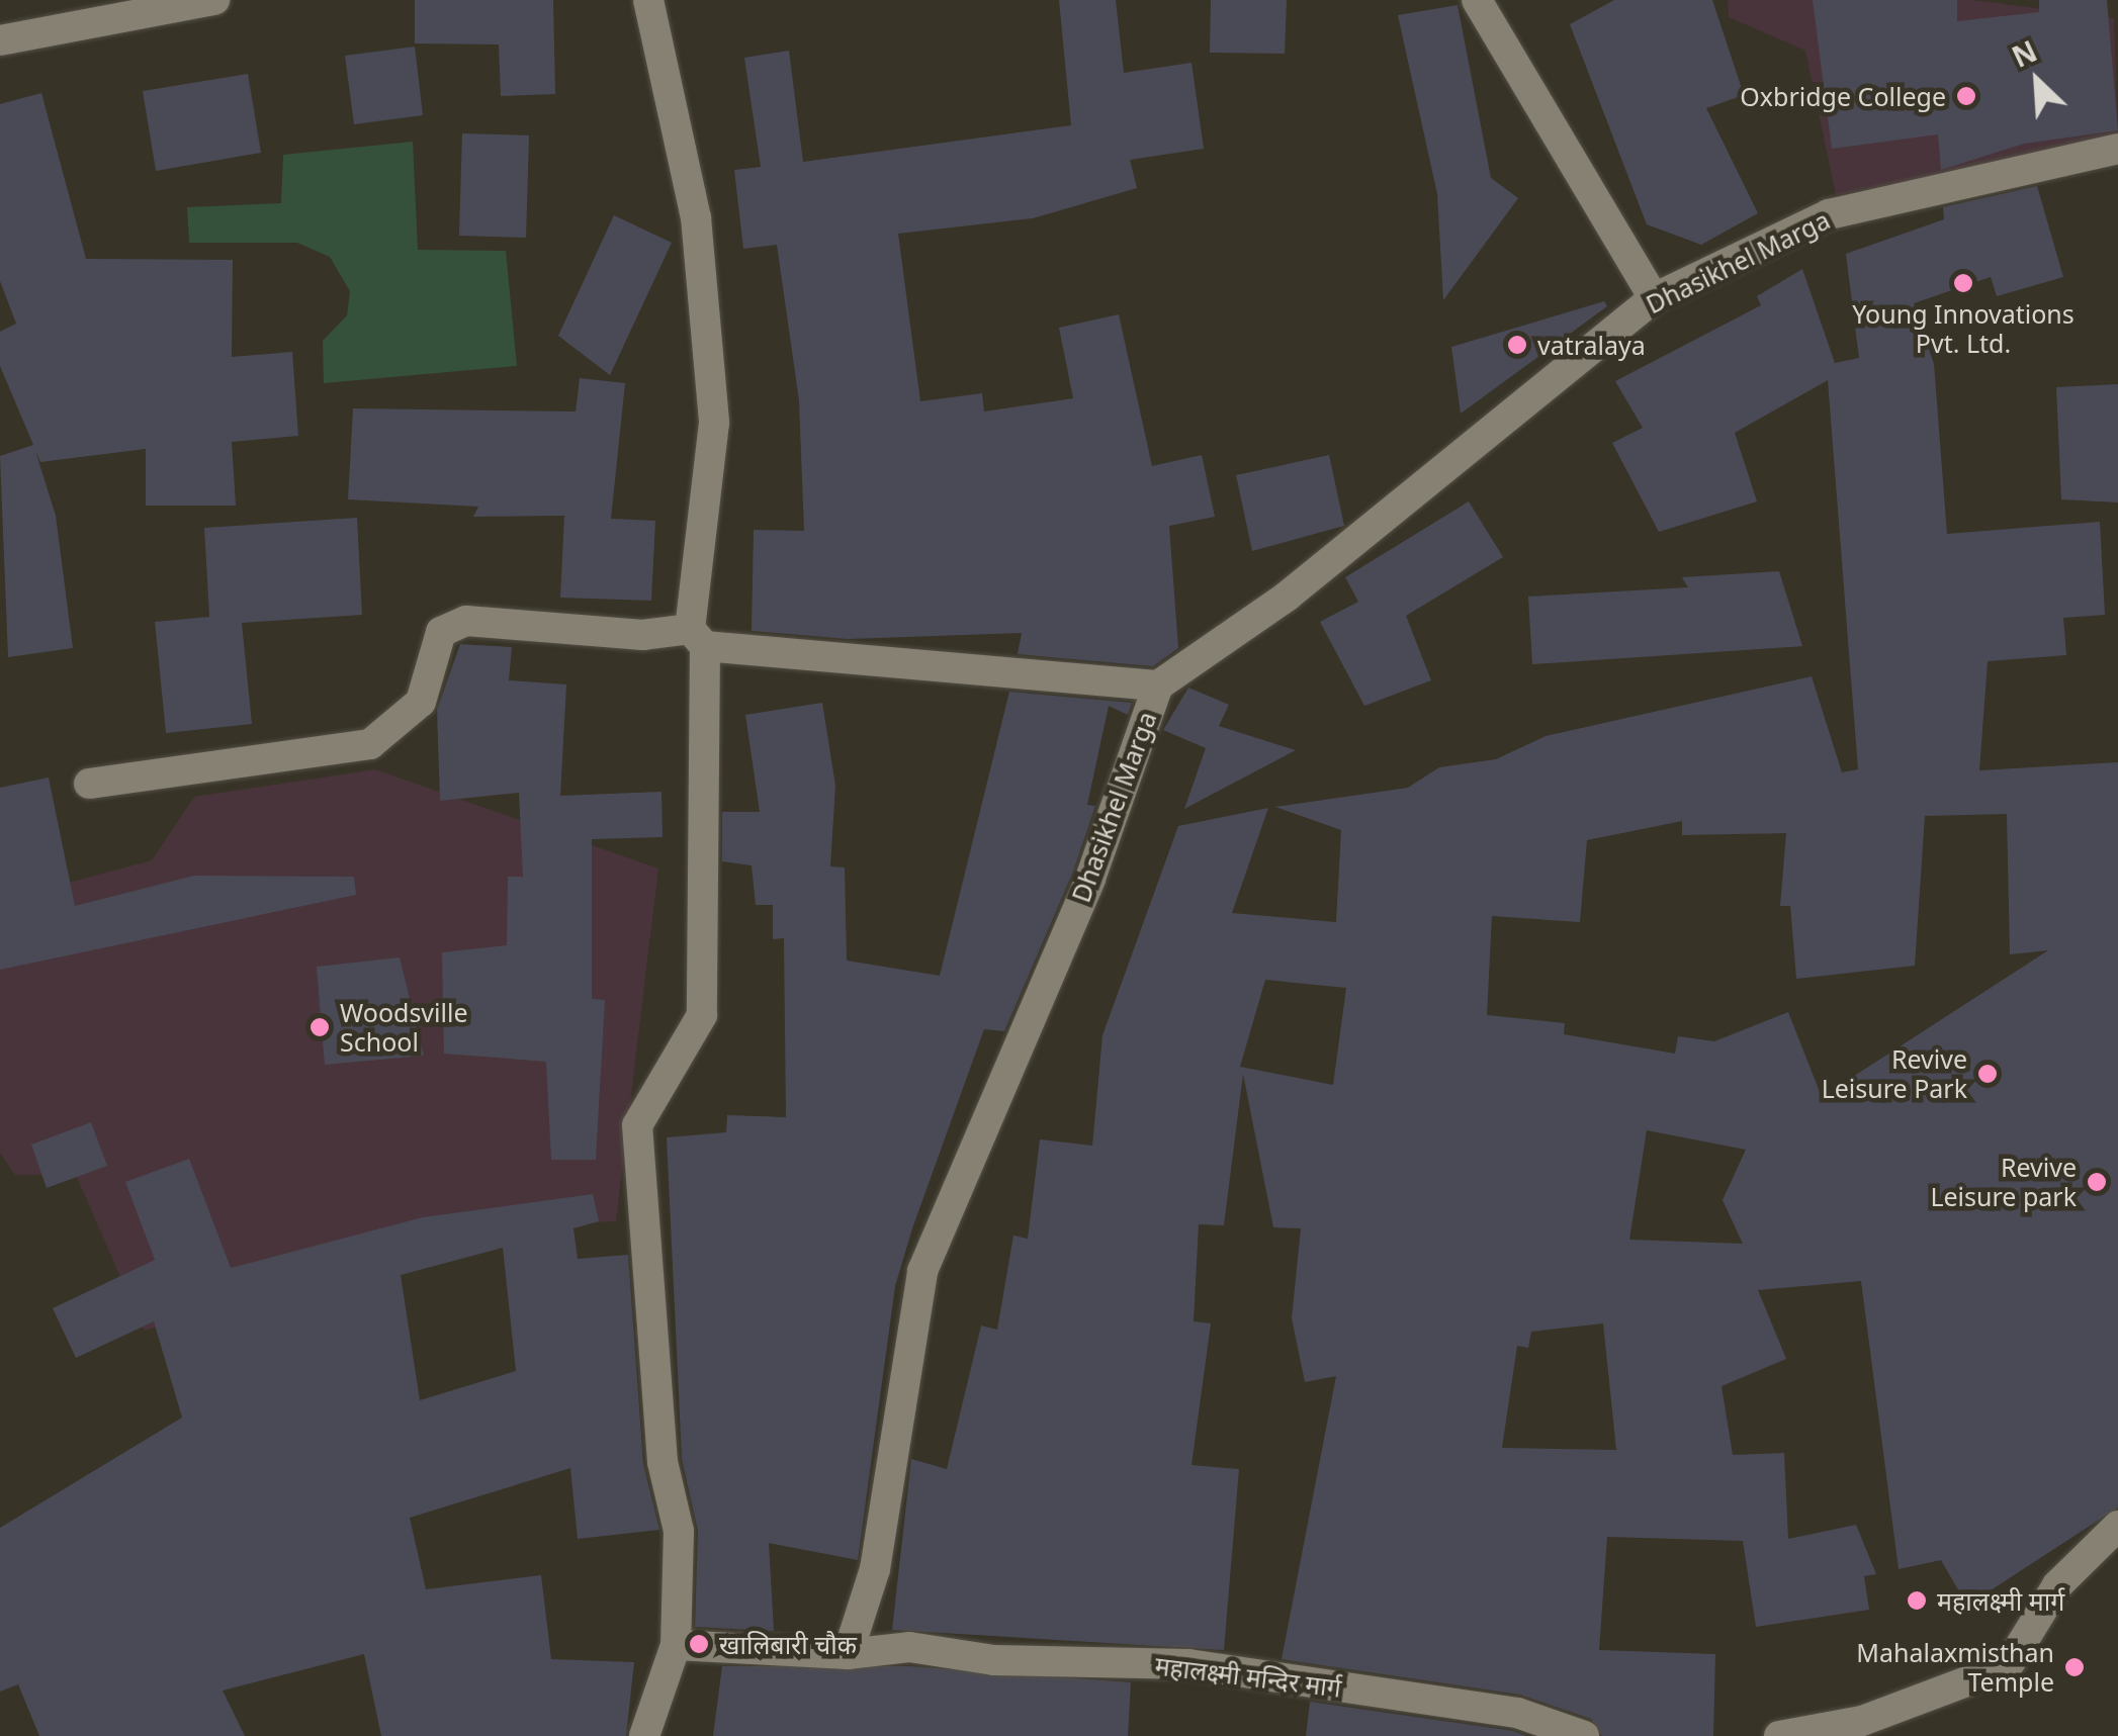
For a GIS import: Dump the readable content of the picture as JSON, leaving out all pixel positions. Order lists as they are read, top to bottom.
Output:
{
  "streets": {
    "street": ["Dhasikhel Marga", "महालक्ष्मी मन्दिर मार्ग"]
  },
  "crossings": [
    ["Dhasikhel Marga", "महालक्ष्मी मन्दिर मार्ग"]
  ],
  "places": [
    "Oxbridge College",
    "Young Innovations Pvt. Ltd.",
    "vatralaya",
    "Woodsville School",
    "Revive Leisure Park",
    "Revive Leisure park",
    "महालक्ष्मी मार्ग",
    "खालिबारी चौक",
    "Mahalaxmisthan Temple"
  ],
  "north": "top left"
}
